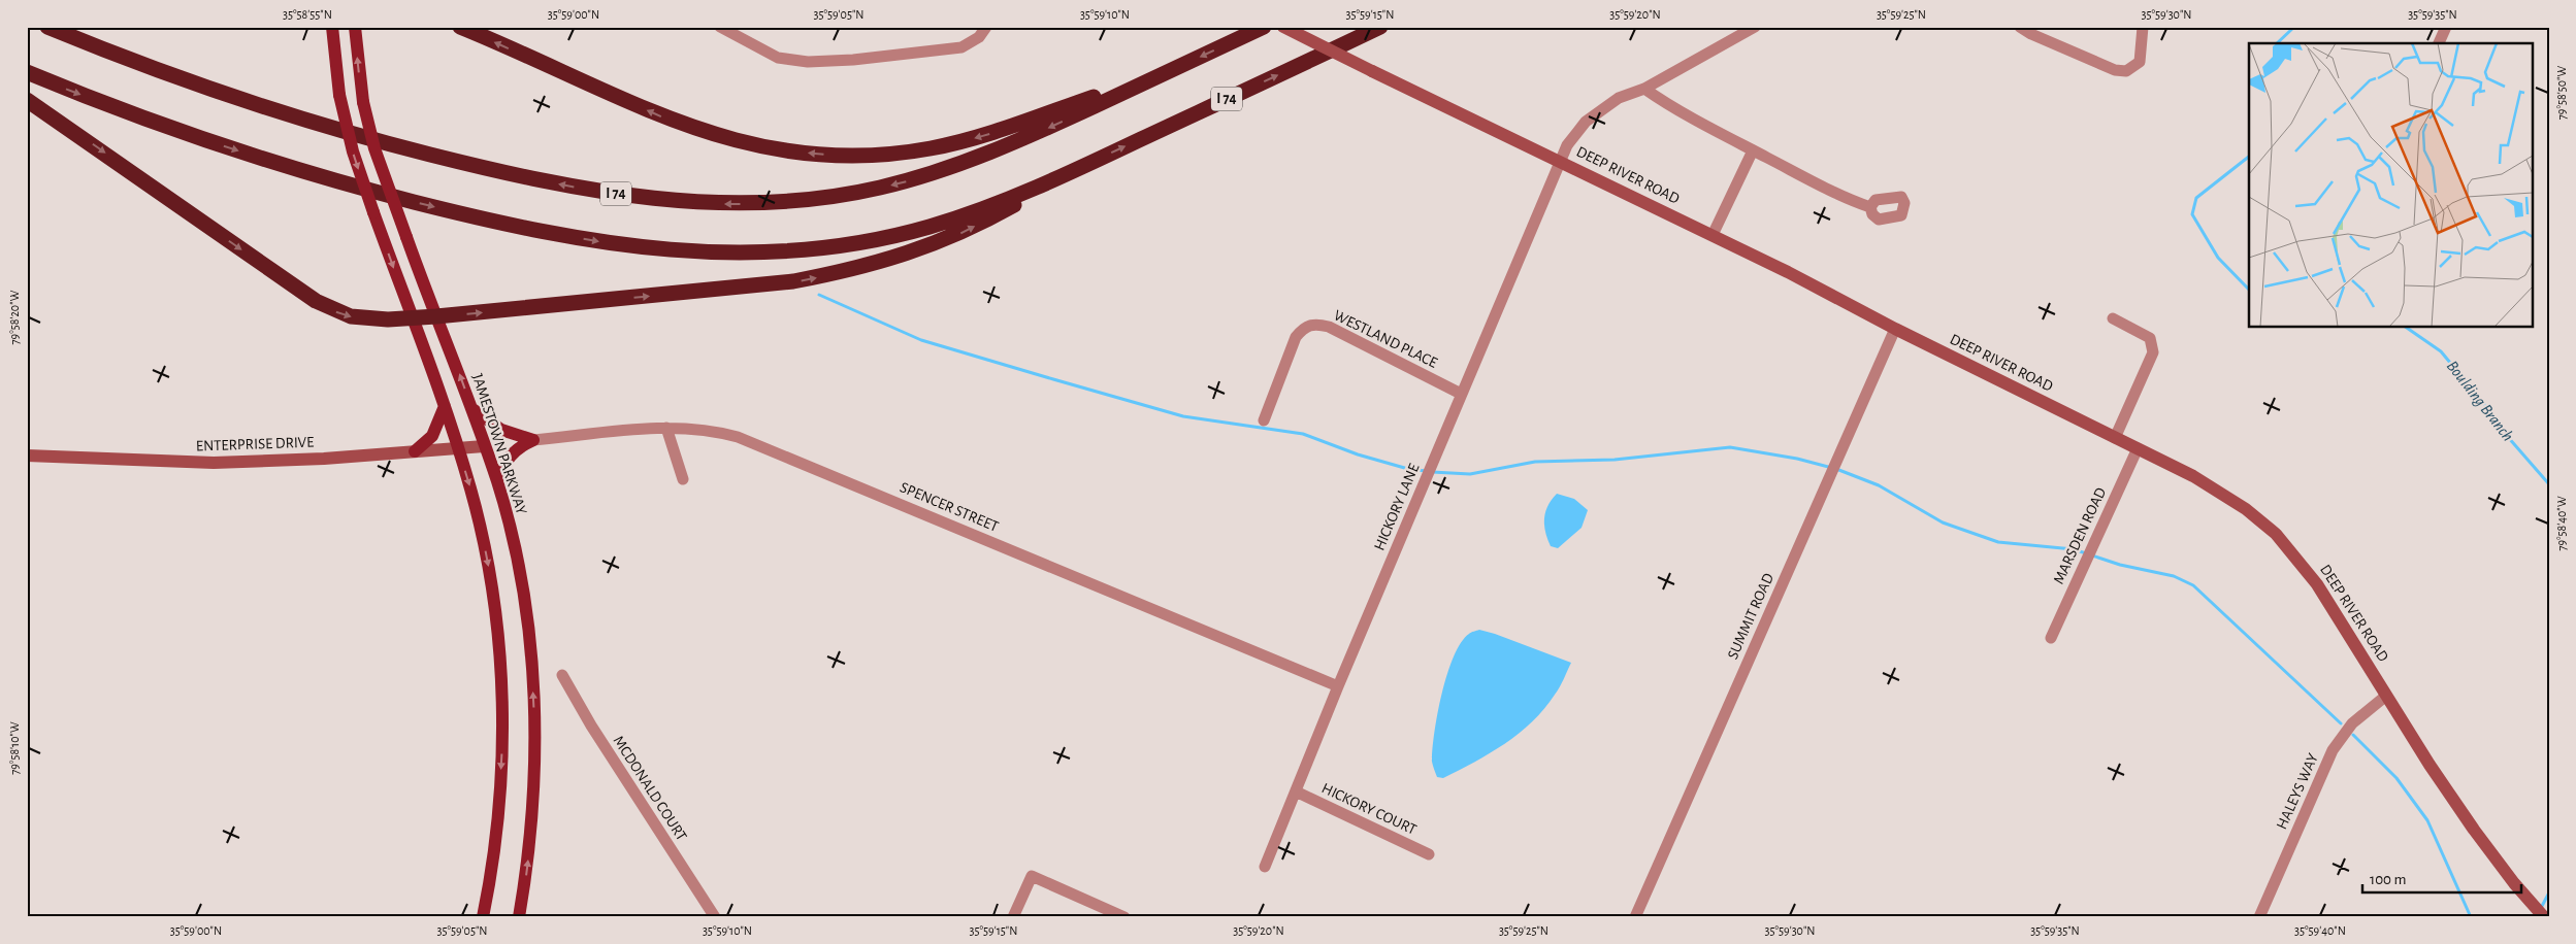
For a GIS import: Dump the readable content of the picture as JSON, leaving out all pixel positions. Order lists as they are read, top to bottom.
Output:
{
  "streets": {
    "highway": ["I 74"],
    "main road": ["JAMESTOWN PARKWAY"],
    "street": [
      "DEEP RIVER ROAD",
      "WESTLAND PLACE",
      "ENTERPRISE DRIVE",
      "SPENCER STREET",
      "HICKORY LANE",
      "MARSDEN ROAD",
      "SUMMIT ROAD",
      "MCDONALD COURT",
      "HALEYS WAY",
      "HICKORY COURT"
    ]
  },
  "crossings": [
    ["DEEP RIVER ROAD", "HICKORY LANE"],
    ["DEEP RIVER ROAD", "MARSDEN ROAD"],
    ["DEEP RIVER ROAD", "SUMMIT ROAD"],
    ["DEEP RIVER ROAD", "HALEYS WAY"],
    ["WESTLAND PLACE", "HICKORY LANE"],
    ["ENTERPRISE DRIVE", "JAMESTOWN PARKWAY"],
    ["SPENCER STREET", "HICKORY LANE"],
    ["HICKORY LANE", "HICKORY COURT"]
  ],
  "water": ["Boulding Branch"],
  "scale_bar": "100 m",
  "coordinates": [
    "35°58'55\"N",
    "35°59'00\"N",
    "35°59'05\"N",
    "35°59'10\"N",
    "35°59'15\"N",
    "35°59'20\"N",
    "35°59'25\"N",
    "35°59'30\"N",
    "35°59'35\"N",
    "79°58'50\"W",
    "79°58'20\"W",
    "79°58'40\"W",
    "79°58'10\"W",
    "35°59'40\"N"
  ]
}
